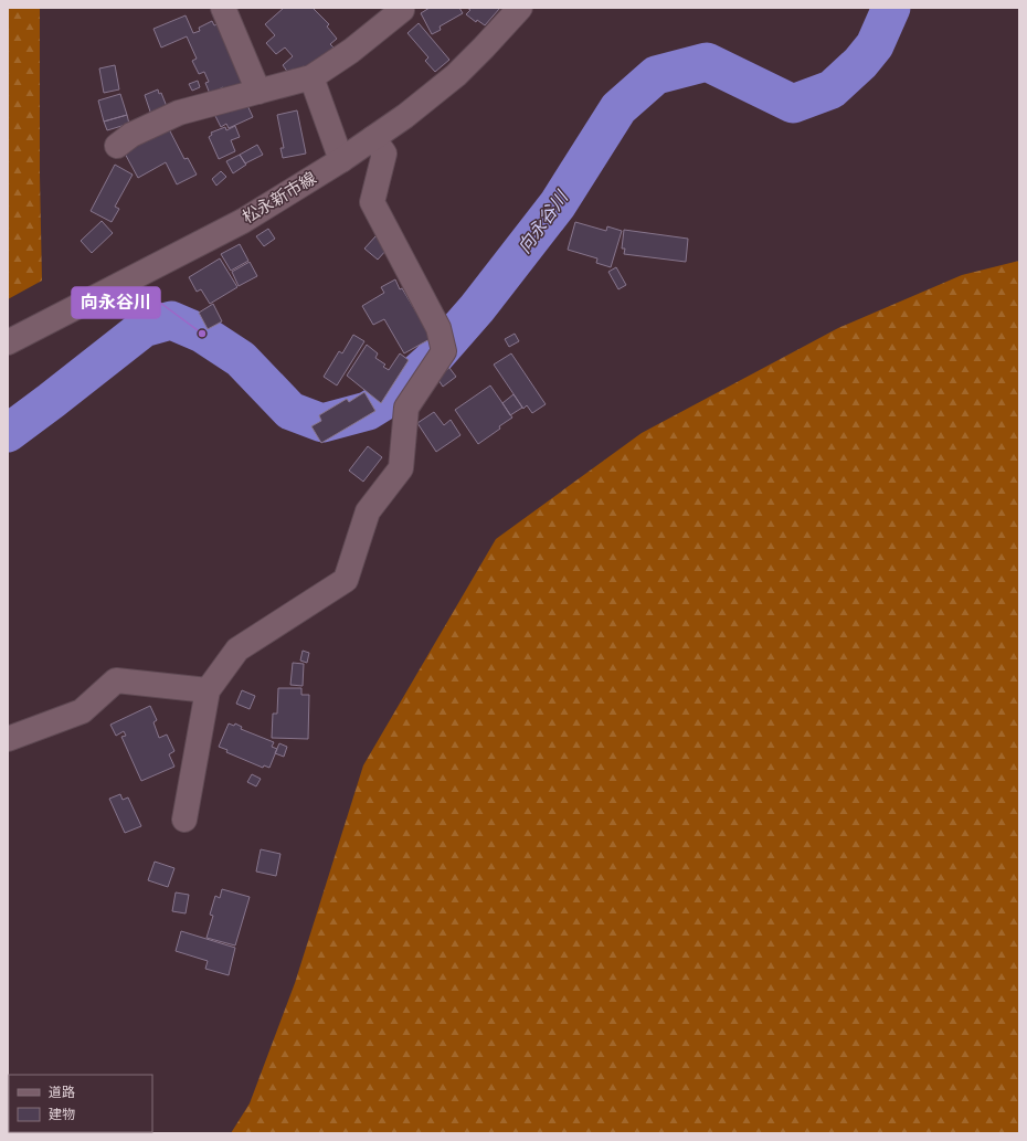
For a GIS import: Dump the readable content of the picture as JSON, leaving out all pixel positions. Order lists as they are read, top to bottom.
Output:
{
  "streets": {
    "street": ["松永新市線"]
  },
  "water": ["向永谷川"],
  "places": ["向永谷川"],
  "legend": ["道路", "建物"]
}
